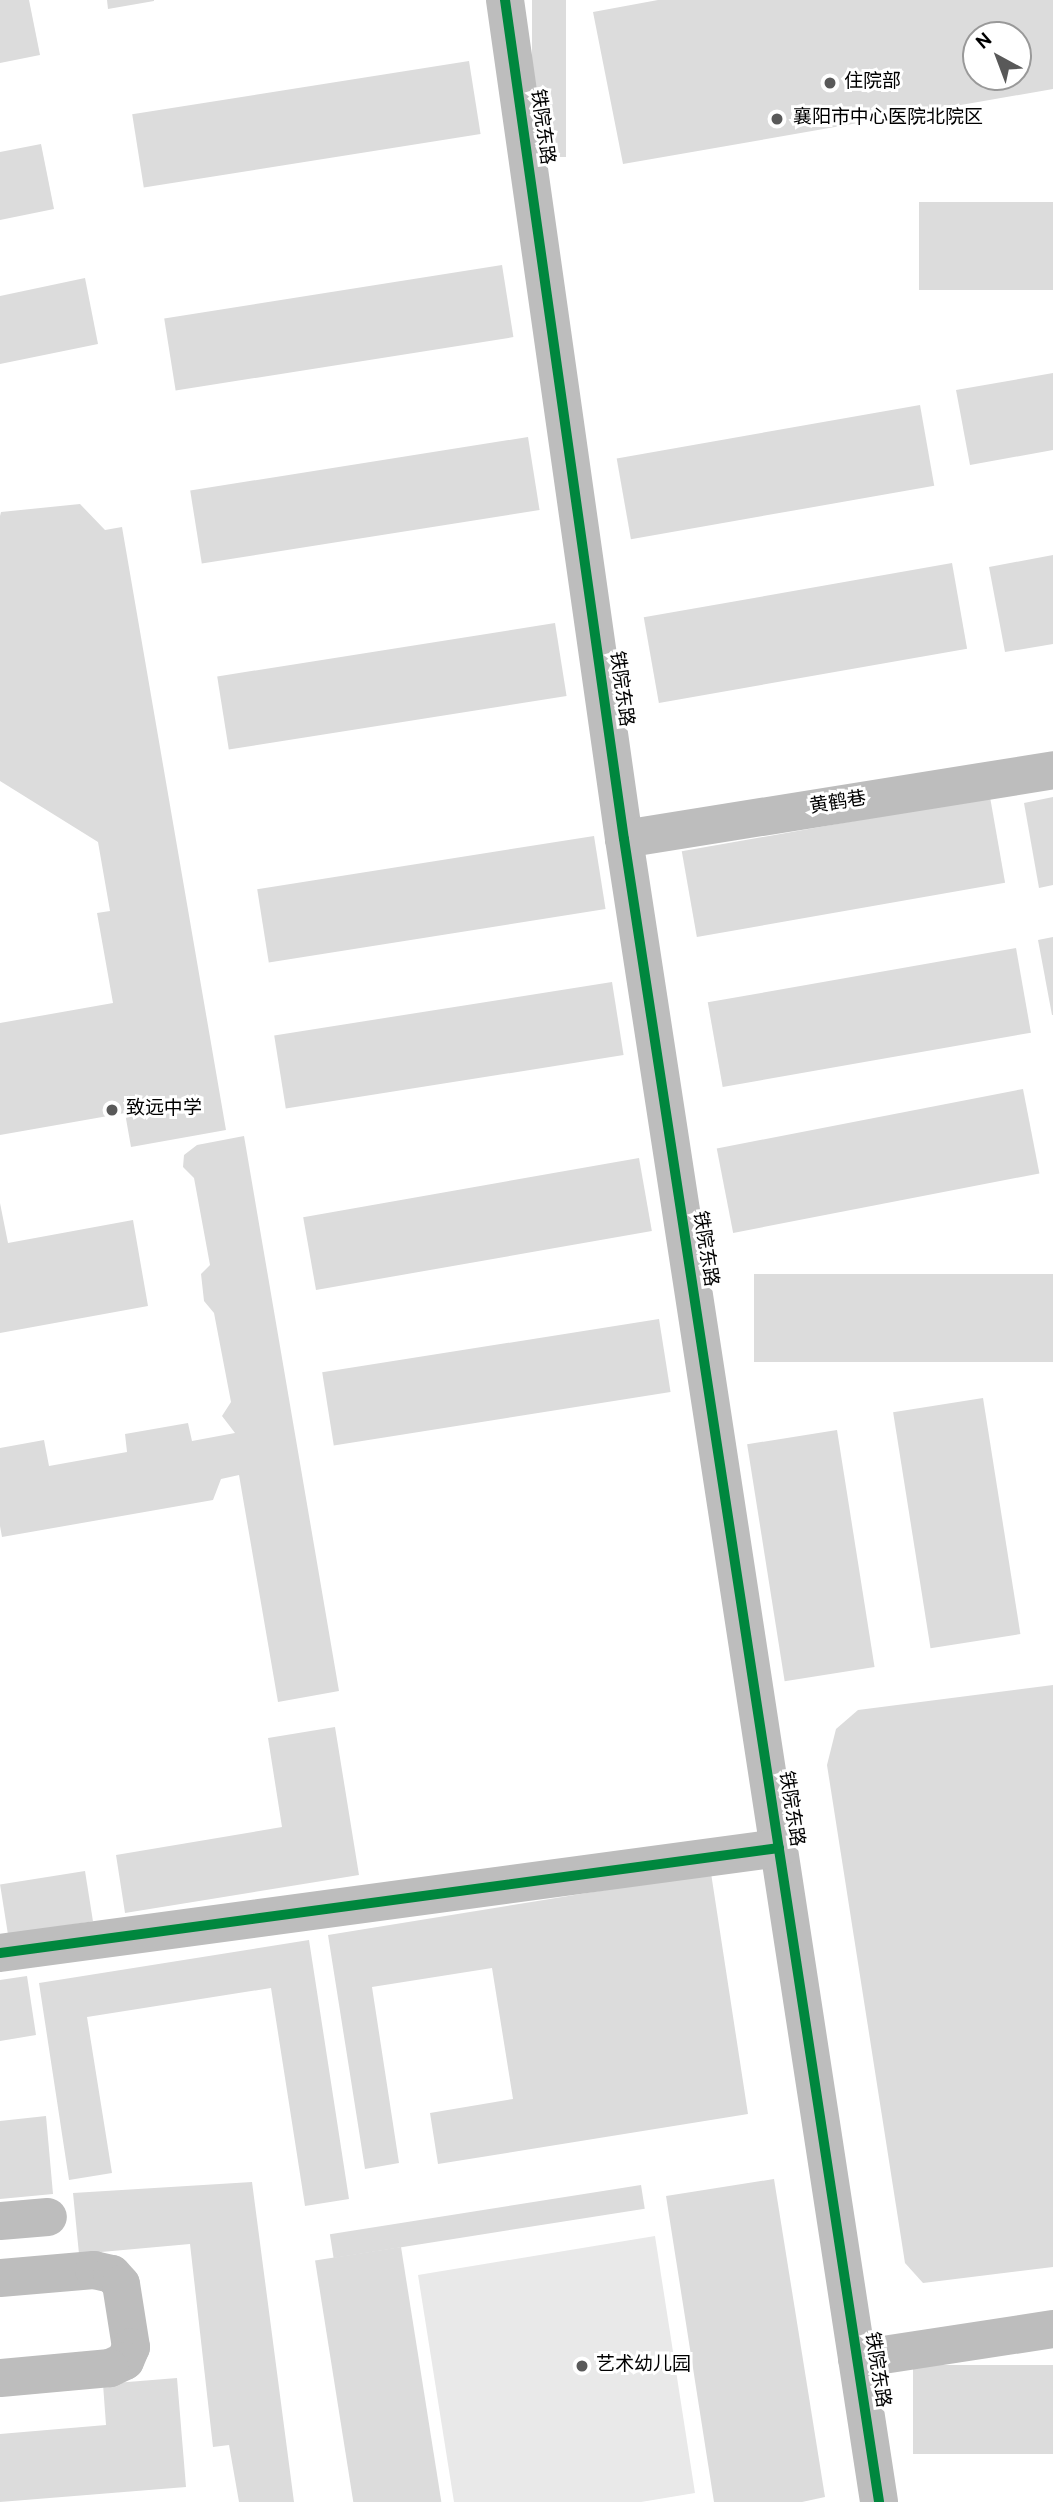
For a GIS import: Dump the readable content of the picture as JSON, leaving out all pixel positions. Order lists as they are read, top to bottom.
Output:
{
  "streets": {
    "street": ["铁院东路", "黄鹤巷"]
  },
  "crossings": [
    ["铁院东路", "黄鹤巷"]
  ],
  "places": [
    "住院部",
    "襄阳市中心医院北院区",
    "致远中学",
    "艺术幼儿园"
  ],
  "north": "top left"
}
